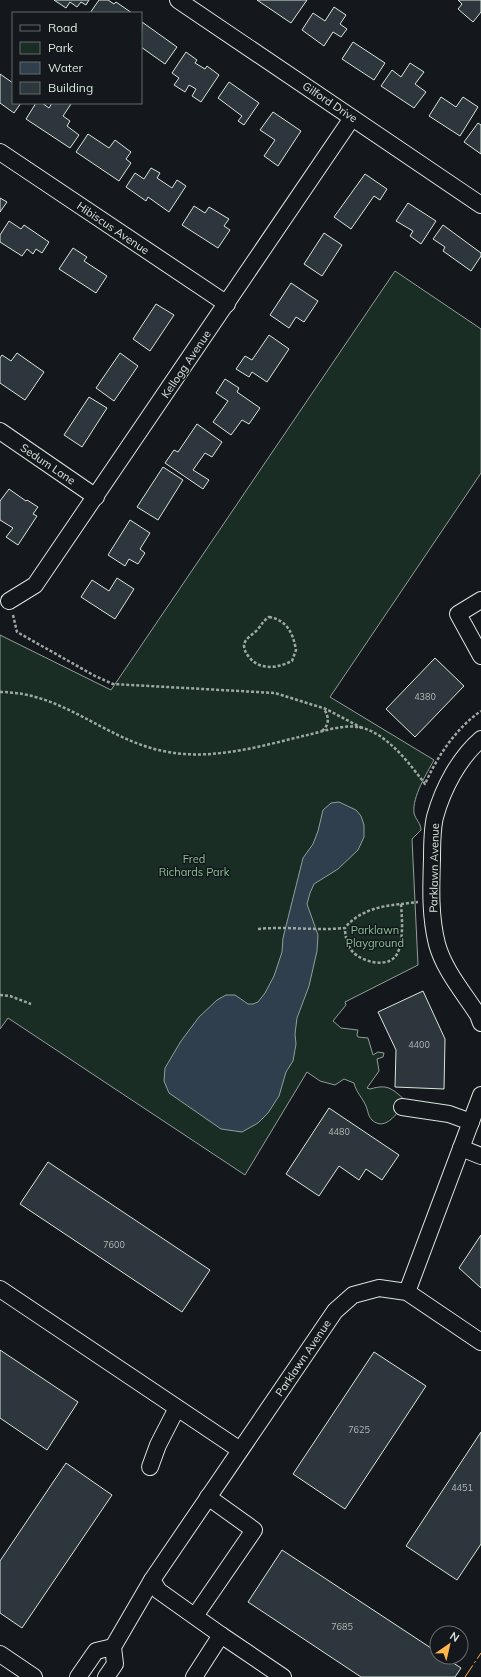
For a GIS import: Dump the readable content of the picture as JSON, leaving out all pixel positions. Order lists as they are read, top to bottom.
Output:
{
  "streets": {
    "street": [
      "Gilford Drive",
      "Hibiscus Avenue",
      "Kellogg Avenue",
      "Sedum Lane",
      "Parklawn Avenue"
    ]
  },
  "crossings": [
    ["Gilford Drive", "Kellogg Avenue"],
    ["Hibiscus Avenue", "Kellogg Avenue"],
    ["Kellogg Avenue", "Sedum Lane"]
  ],
  "parks": ["Fred Richards Park", "Parklawn Playground"],
  "house_numbers": [
    "4380",
    "4400",
    "4480",
    "7600",
    "7625",
    "4451",
    "7685"
  ],
  "legend": [
    "Road",
    "Park",
    "Water",
    "Building"
  ],
  "north": "top right"
}
